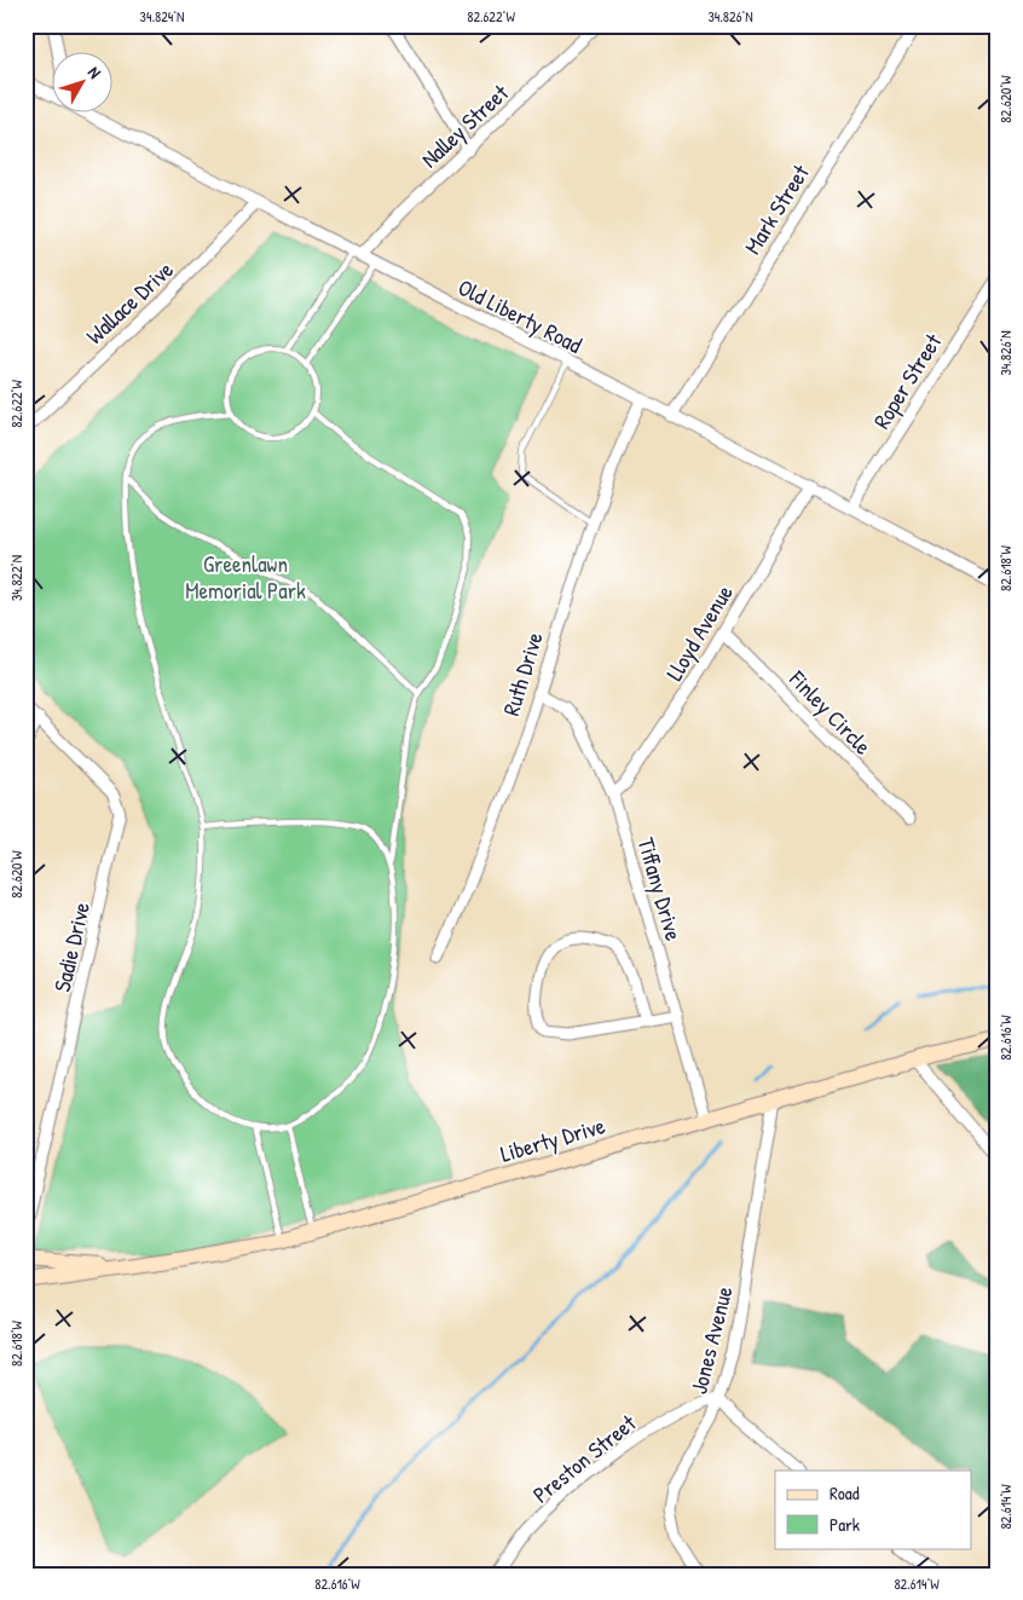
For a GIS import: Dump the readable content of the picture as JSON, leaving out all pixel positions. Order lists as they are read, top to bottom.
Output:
{
  "streets": {
    "main road": ["Liberty Drive"],
    "street": [
      "Nalley Street",
      "Mark Street",
      "Wallace Drive",
      "Old Liberty Road",
      "Roper Street",
      "Lloyd Avenue",
      "Ruth Drive",
      "Finley Circle",
      "Tiffany Drive",
      "Sadie Drive",
      "Jones Avenue",
      "Preston Street"
    ]
  },
  "crossings": [
    ["Nalley Street", "Old Liberty Road"],
    ["Mark Street", "Old Liberty Road"],
    ["Wallace Drive", "Old Liberty Road"],
    ["Old Liberty Road", "Roper Street"],
    ["Old Liberty Road", "Lloyd Avenue"],
    ["Old Liberty Road", "Ruth Drive"],
    ["Lloyd Avenue", "Finley Circle"],
    ["Lloyd Avenue", "Tiffany Drive"],
    ["Ruth Drive", "Tiffany Drive"],
    ["Tiffany Drive", "Liberty Drive"],
    ["Liberty Drive", "Jones Avenue"],
    ["Jones Avenue", "Preston Street"]
  ],
  "parks": ["Greenlawn Memorial Park"],
  "legend": ["Road", "Park"],
  "north": "top right",
  "coordinates": [
    "34.824°N",
    "82.622°W",
    "34.826°N",
    "82.620°W",
    "82.618°W",
    "34.822°N",
    "82.616°W",
    "82.614°W"
  ]
}
